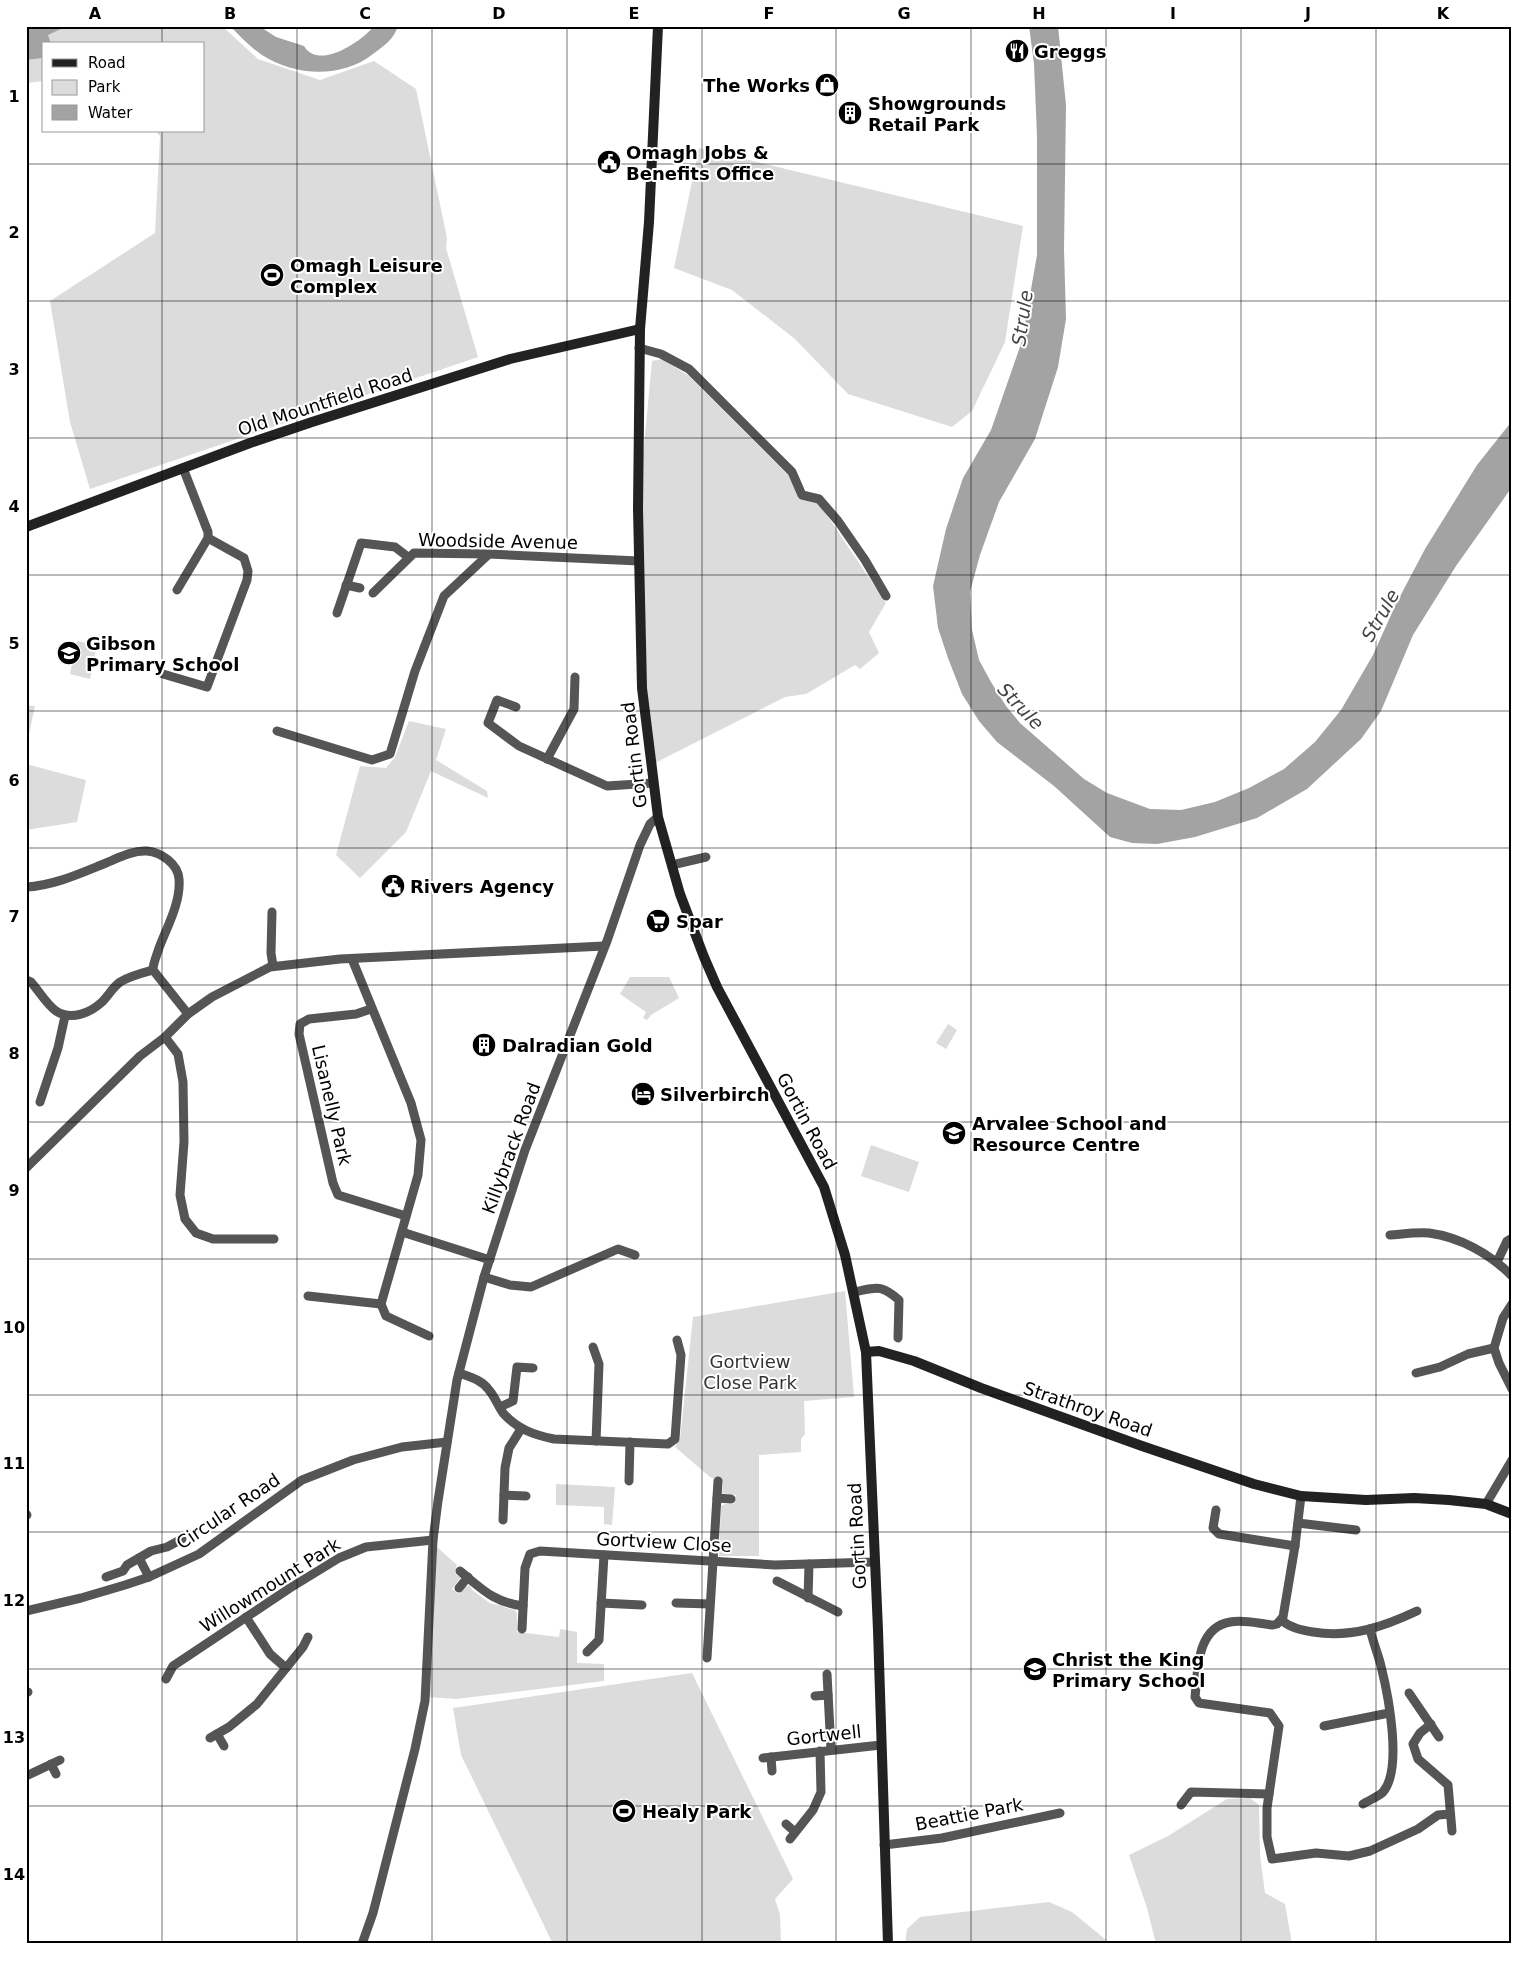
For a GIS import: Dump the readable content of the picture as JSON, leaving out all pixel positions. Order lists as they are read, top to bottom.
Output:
{
  "streets": {
    "main road": ["Old Mountfield Road", "Gortin Road", "Strathroy Road"],
    "street": [
      "Woodside Avenue",
      "Lisanelly Park",
      "Killybrack Road",
      "Circular Road",
      "Gortview Close",
      "Willowmount Park",
      "Gortwell",
      "Beattie Park"
    ]
  },
  "crossings": [
    ["Old Mountfield Road", "Gortin Road"],
    ["Woodside Avenue", "Gortin Road"],
    ["Gortin Road", "Killybrack Road"],
    ["Gortin Road", "Strathroy Road"],
    ["Gortin Road", "Gortview Close"],
    ["Gortin Road", "Gortwell"],
    ["Gortin Road", "Beattie Park"],
    ["Killybrack Road", "Circular Road"],
    ["Killybrack Road", "Willowmount Park"]
  ],
  "water": ["Strule"],
  "parks": ["Gortview Close Park"],
  "places": {
    "restaurant": ["Greggs"],
    "shop": ["The Works"],
    "building": ["Showgrounds Retail Park", "Dalradian Gold"],
    "public building": ["Omagh Jobs & Benefits Office", "Rivers Agency"],
    "sports": ["Omagh Leisure Complex", "Healy Park"],
    "school or university": ["Gibson Primary School", "Arvalee School and Resource Centre", "Christ the King Primary School"],
    "supermarket": ["Spar"],
    "hotel": ["Silverbirch"]
  },
  "legend": ["Road", "Park", "Water"],
  "grid": {
    "columns": [
      "A",
      "B",
      "C",
      "D",
      "E",
      "F",
      "G",
      "H",
      "I",
      "J",
      "K"
    ],
    "rows": [
      "1",
      "2",
      "3",
      "4",
      "5",
      "6",
      "7",
      "8",
      "9",
      "10",
      "11",
      "12",
      "13",
      "14"
    ]
  }
}
